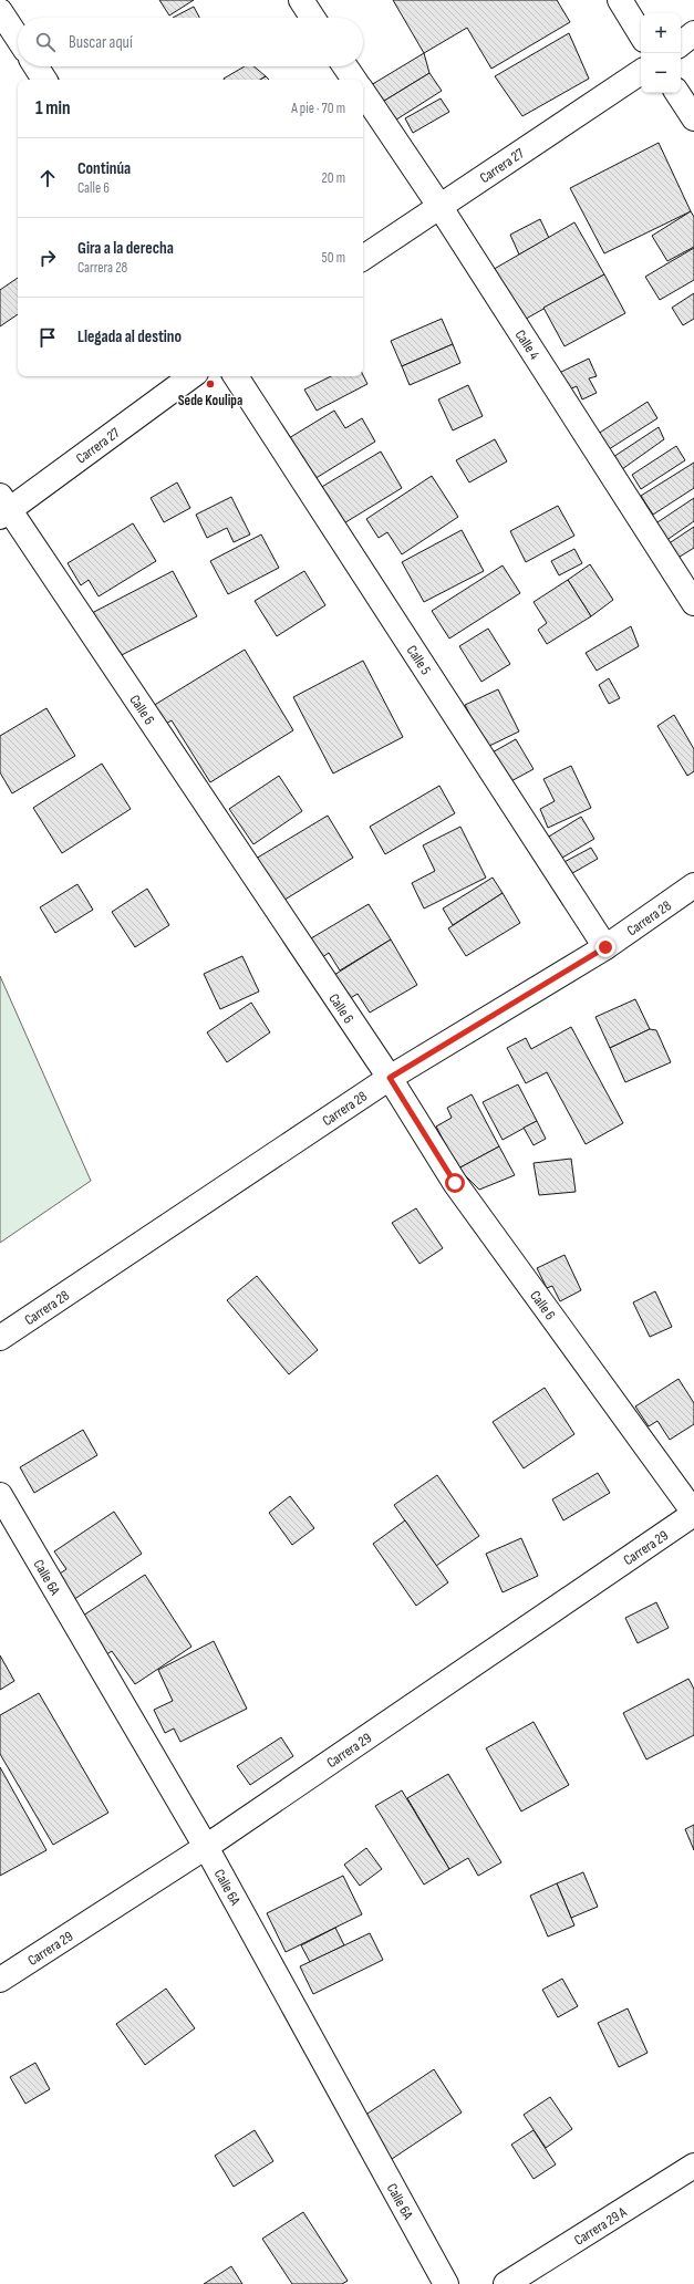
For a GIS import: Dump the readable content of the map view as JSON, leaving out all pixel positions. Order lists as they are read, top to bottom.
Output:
{
  "streets": {
    "street": [
      "Carrera 27",
      "Calle 4",
      "Calle 5",
      "Calle 6",
      "Carrera 28",
      "Carrera 29",
      "Calle 6A",
      "Carrera 29 A"
    ]
  },
  "crossings": [
    ["Carrera 27", "Calle 4"],
    ["Carrera 27", "Calle 6"],
    ["Calle 5", "Carrera 28"],
    ["Calle 6", "Carrera 28"],
    ["Calle 6", "Carrera 29"],
    ["Carrera 29", "Calle 6A"]
  ],
  "places": ["Sede Koulipa"],
  "page": {
    "map_buttons": ["+", "−"],
    "search": "Buscar aquí",
    "heading": ["1 min", "A pie · 70 m"],
    "list": [
      ["Continúa", "Calle 6", "20 m"],
      ["Gira a la derecha", "Carrera 28", "50 m"],
      "Llegada al destino"
    ]
  }
}
